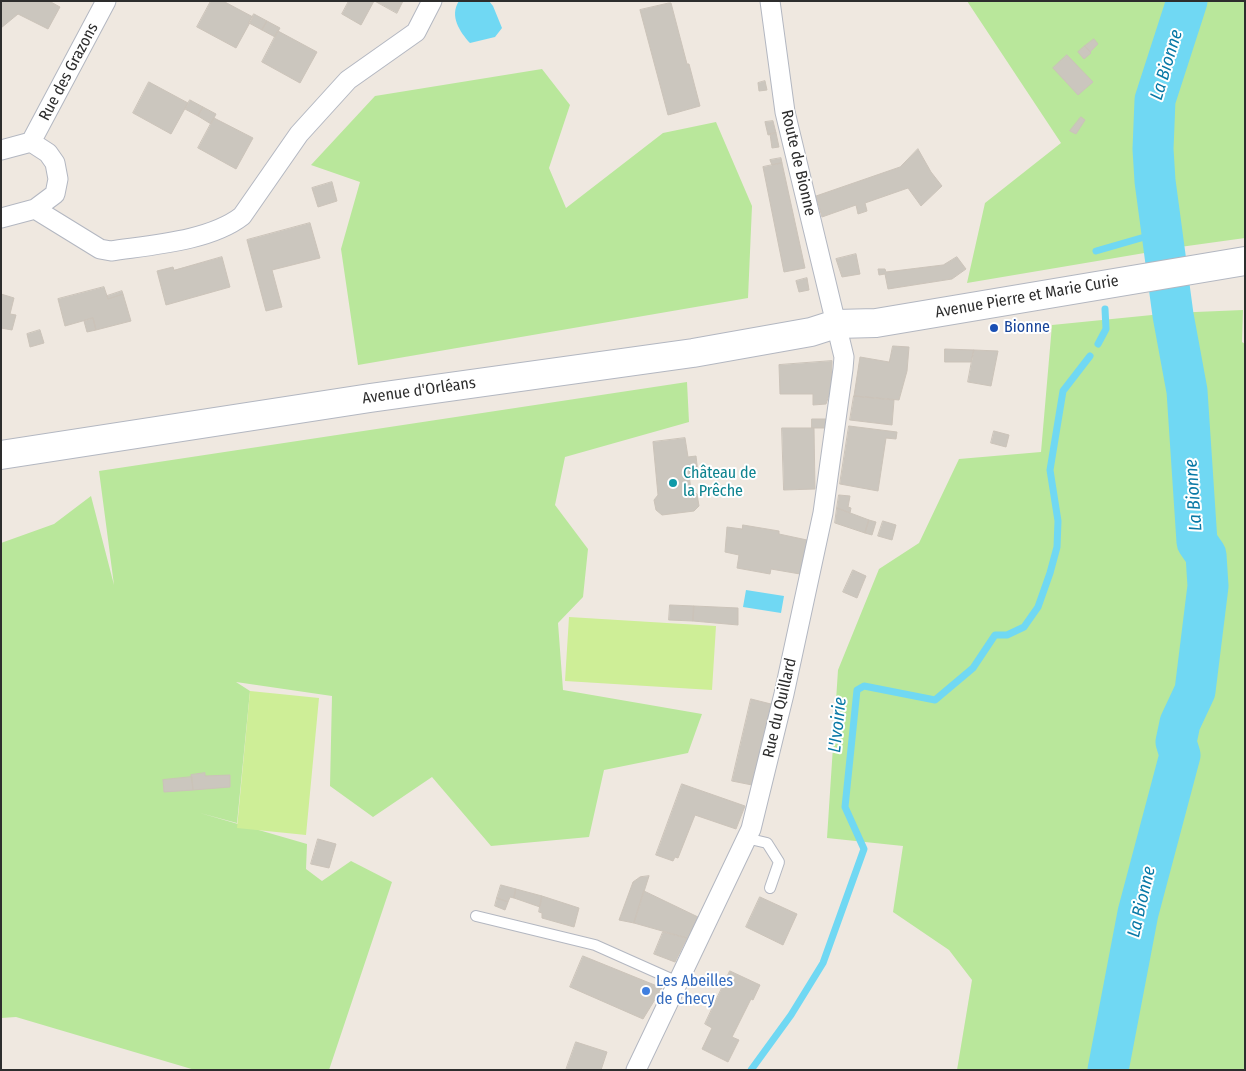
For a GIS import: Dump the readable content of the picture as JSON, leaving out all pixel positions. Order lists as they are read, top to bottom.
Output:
{
  "streets": {
    "main road": ["Avenue Pierre et Marie Curie", "Avenue d'Orléans"],
    "street": ["Rue des Grazons", "Route de Bionne", "Rue du Quillard"]
  },
  "crossings": [
    ["Route de Bionne", "Avenue Pierre et Marie Curie"],
    ["Route de Bionne", "Avenue d'Orléans"],
    ["Route de Bionne", "Rue du Quillard"],
    ["Avenue Pierre et Marie Curie", "Avenue d'Orléans"],
    ["Avenue Pierre et Marie Curie", "Rue du Quillard"],
    ["Avenue d'Orléans", "Rue du Quillard"]
  ],
  "water": ["La Bionne", "L'Ivoirie"],
  "places": ["Bionne", "Château de la Prêche", "Les Abeilles de Checy"]
}
